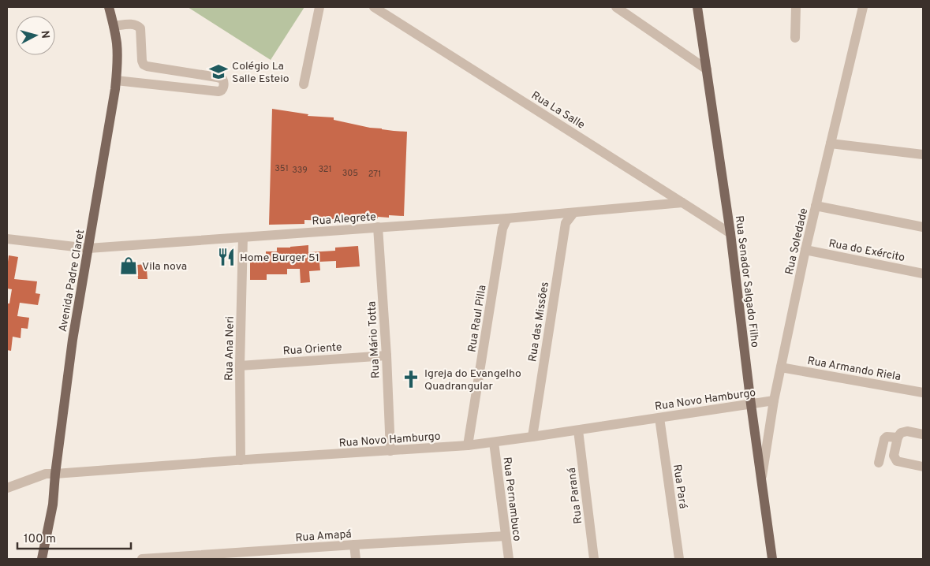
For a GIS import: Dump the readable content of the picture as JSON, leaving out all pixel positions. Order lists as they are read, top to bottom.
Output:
{
  "streets": {
    "main road": ["Avenida Padre Claret", "Rua Senador Salgado Filho"],
    "street": [
      "Rua La Salle",
      "Rua Alegrete",
      "Rua Soledade",
      "Rua do Exército",
      "Rua Raul Pilla",
      "Rua das Missões",
      "Rua Mário Totta",
      "Rua Ana Neri",
      "Rua Oriente",
      "Rua Armando Riela",
      "Rua Novo Hamburgo",
      "Rua Pará",
      "Rua Paraná",
      "Rua Pernambuco",
      "Rua Amapá"
    ]
  },
  "crossings": [
    ["Rua La Salle", "Rua Alegrete"],
    ["Rua La Salle", "Rua Senador Salgado Filho"],
    ["Rua Alegrete", "Avenida Padre Claret"],
    ["Rua Alegrete", "Rua Raul Pilla"],
    ["Rua Alegrete", "Rua das Missões"],
    ["Rua Alegrete", "Rua Mário Totta"],
    ["Rua Alegrete", "Rua Ana Neri"],
    ["Rua Soledade", "Rua do Exército"],
    ["Rua Soledade", "Rua Senador Salgado Filho"],
    ["Rua Soledade", "Rua Armando Riela"],
    ["Rua Soledade", "Rua Novo Hamburgo"],
    ["Avenida Padre Claret", "Rua Novo Hamburgo"],
    ["Rua Senador Salgado Filho", "Rua Novo Hamburgo"],
    ["Rua Raul Pilla", "Rua Novo Hamburgo"],
    ["Rua das Missões", "Rua Novo Hamburgo"],
    ["Rua Mário Totta", "Rua Oriente"],
    ["Rua Mário Totta", "Rua Novo Hamburgo"],
    ["Rua Ana Neri", "Rua Oriente"],
    ["Rua Ana Neri", "Rua Novo Hamburgo"],
    ["Rua Novo Hamburgo", "Rua Pará"],
    ["Rua Novo Hamburgo", "Rua Paraná"],
    ["Rua Novo Hamburgo", "Rua Pernambuco"],
    ["Rua Pernambuco", "Rua Amapá"]
  ],
  "places": {
    "school or university": ["Colégio La Salle Esteio"],
    "restaurant": ["Home Burger 51"],
    "shop": ["Vila nova"],
    "church": ["Igreja do Evangelho Quadrangular"]
  },
  "house_numbers": [
    "351",
    "321",
    "339",
    "305",
    "271"
  ],
  "scale_bar": "100 m",
  "north": "right"
}
